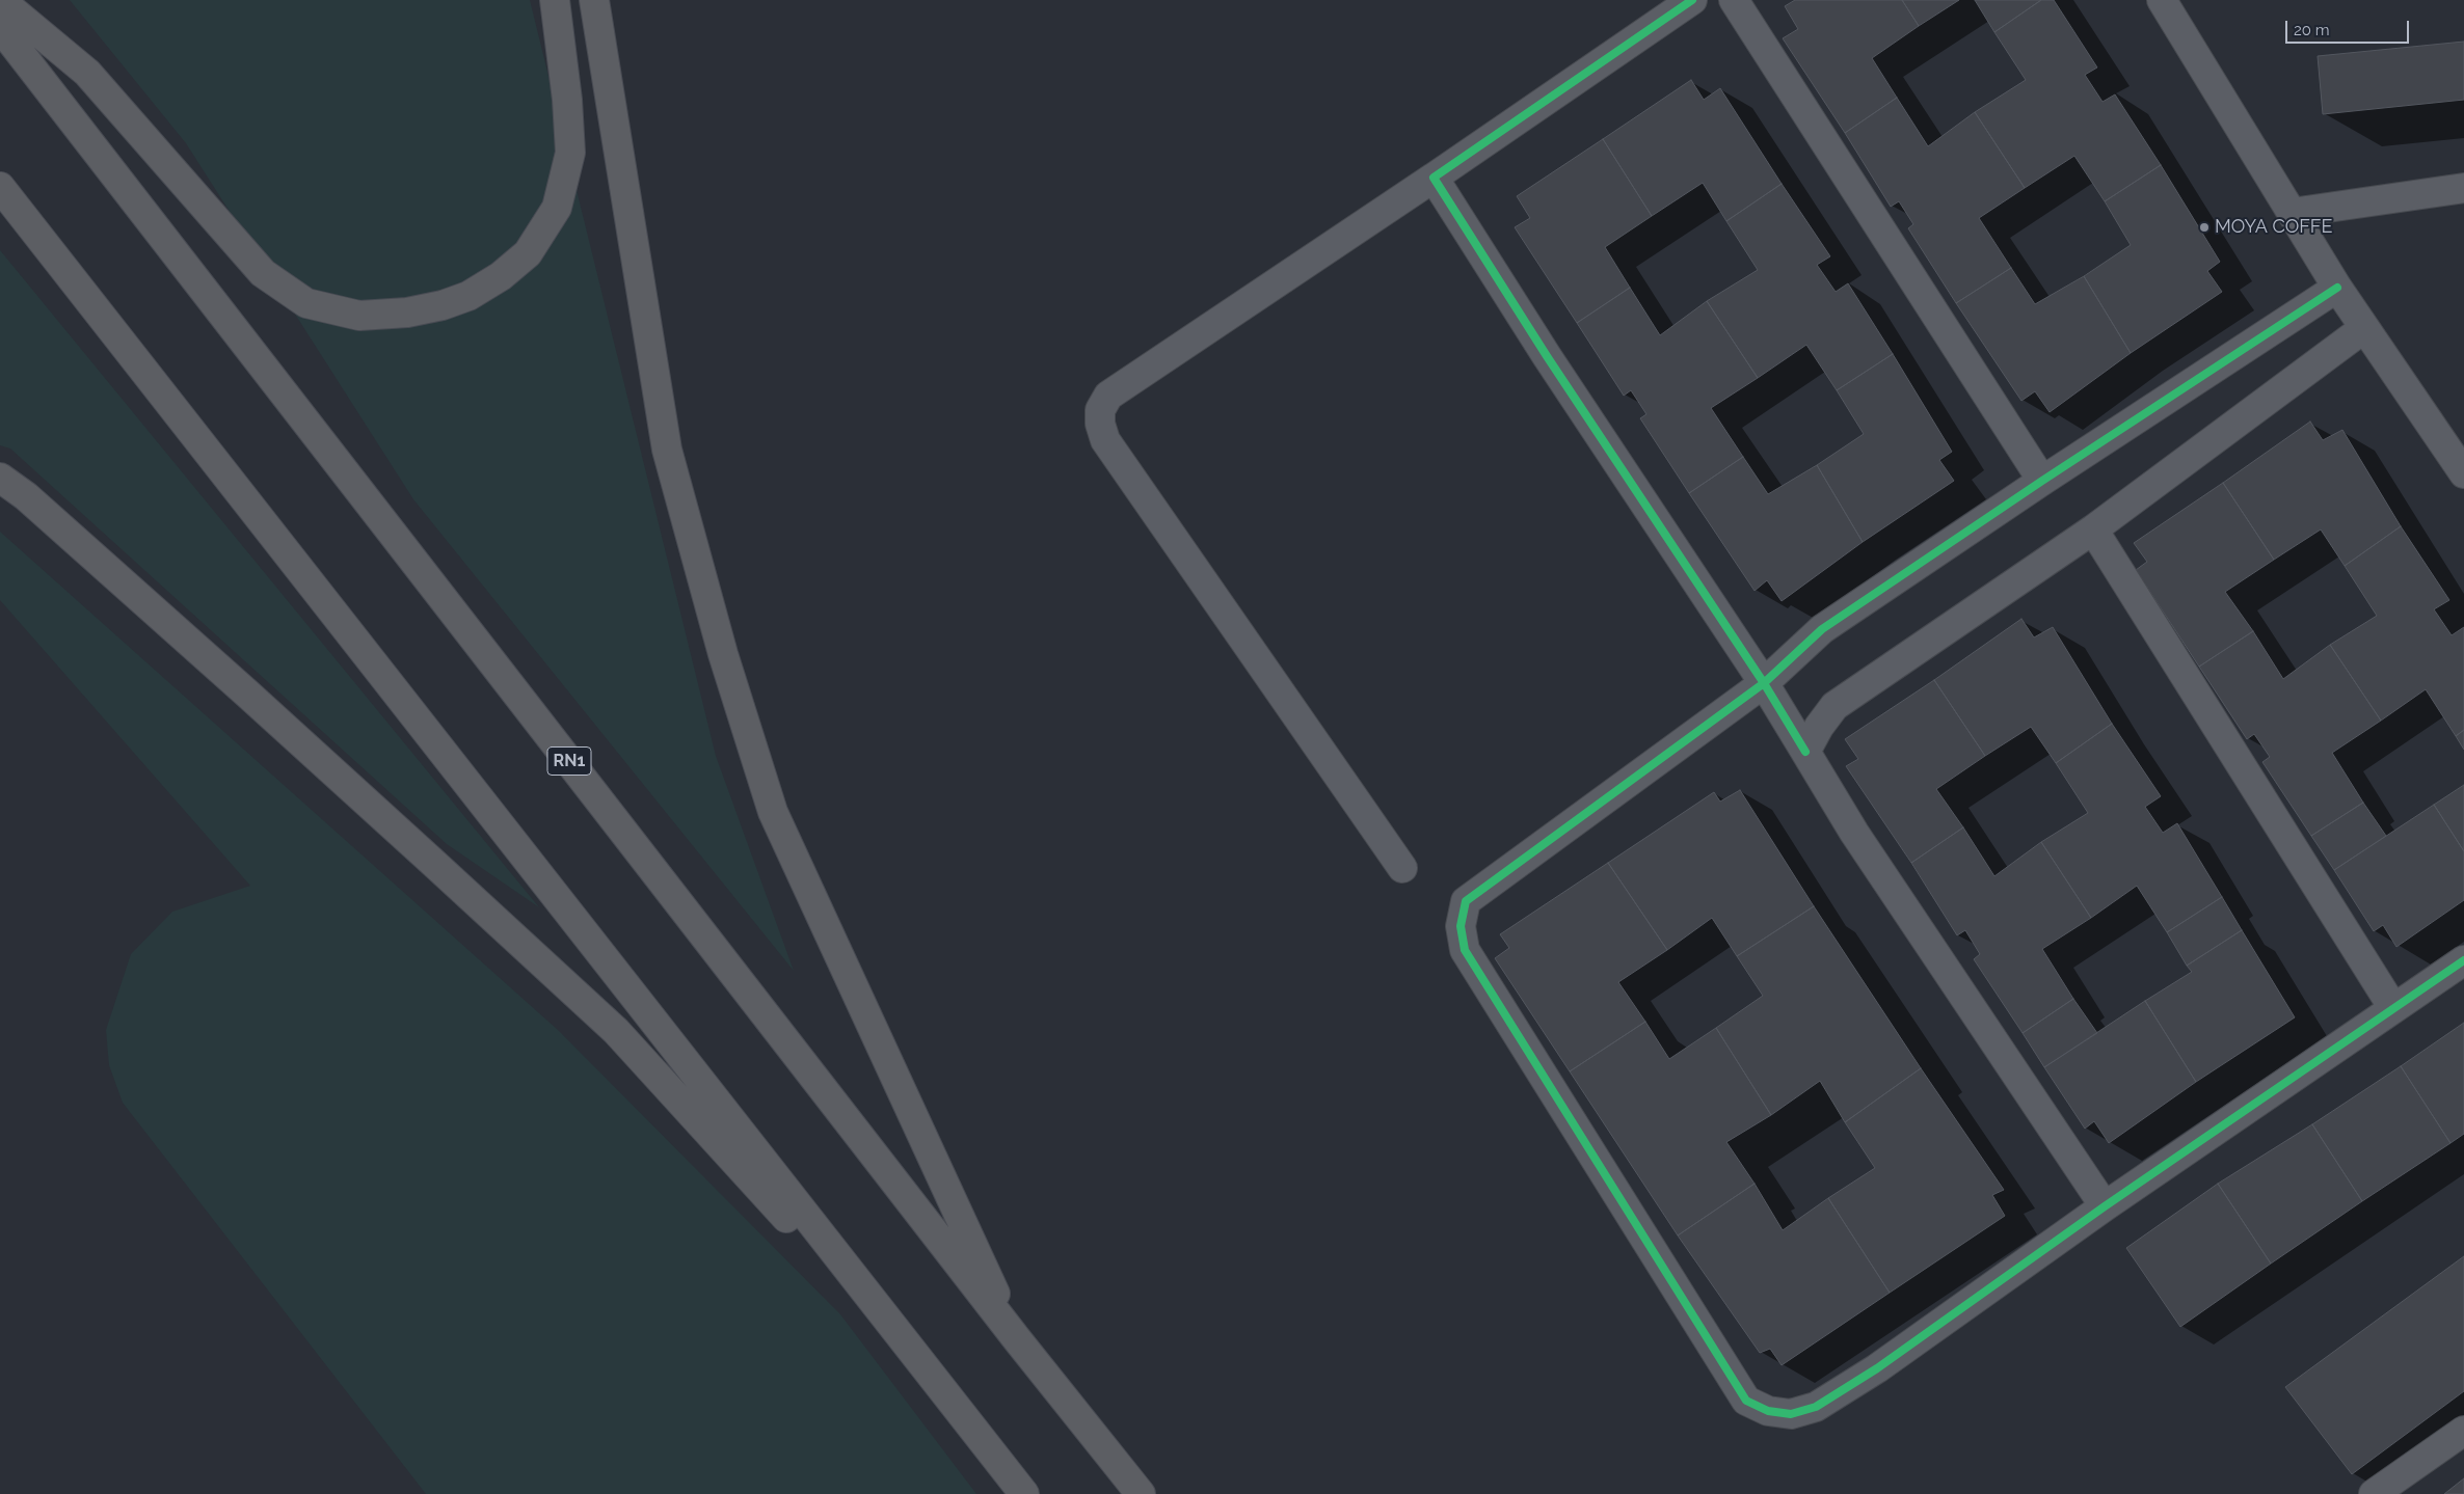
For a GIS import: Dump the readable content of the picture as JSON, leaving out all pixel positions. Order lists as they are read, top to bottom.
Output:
{
  "streets": {
    "highway": ["RN1"]
  },
  "places": ["MOYA COFFE"],
  "scale_bar": "20 m"
}
